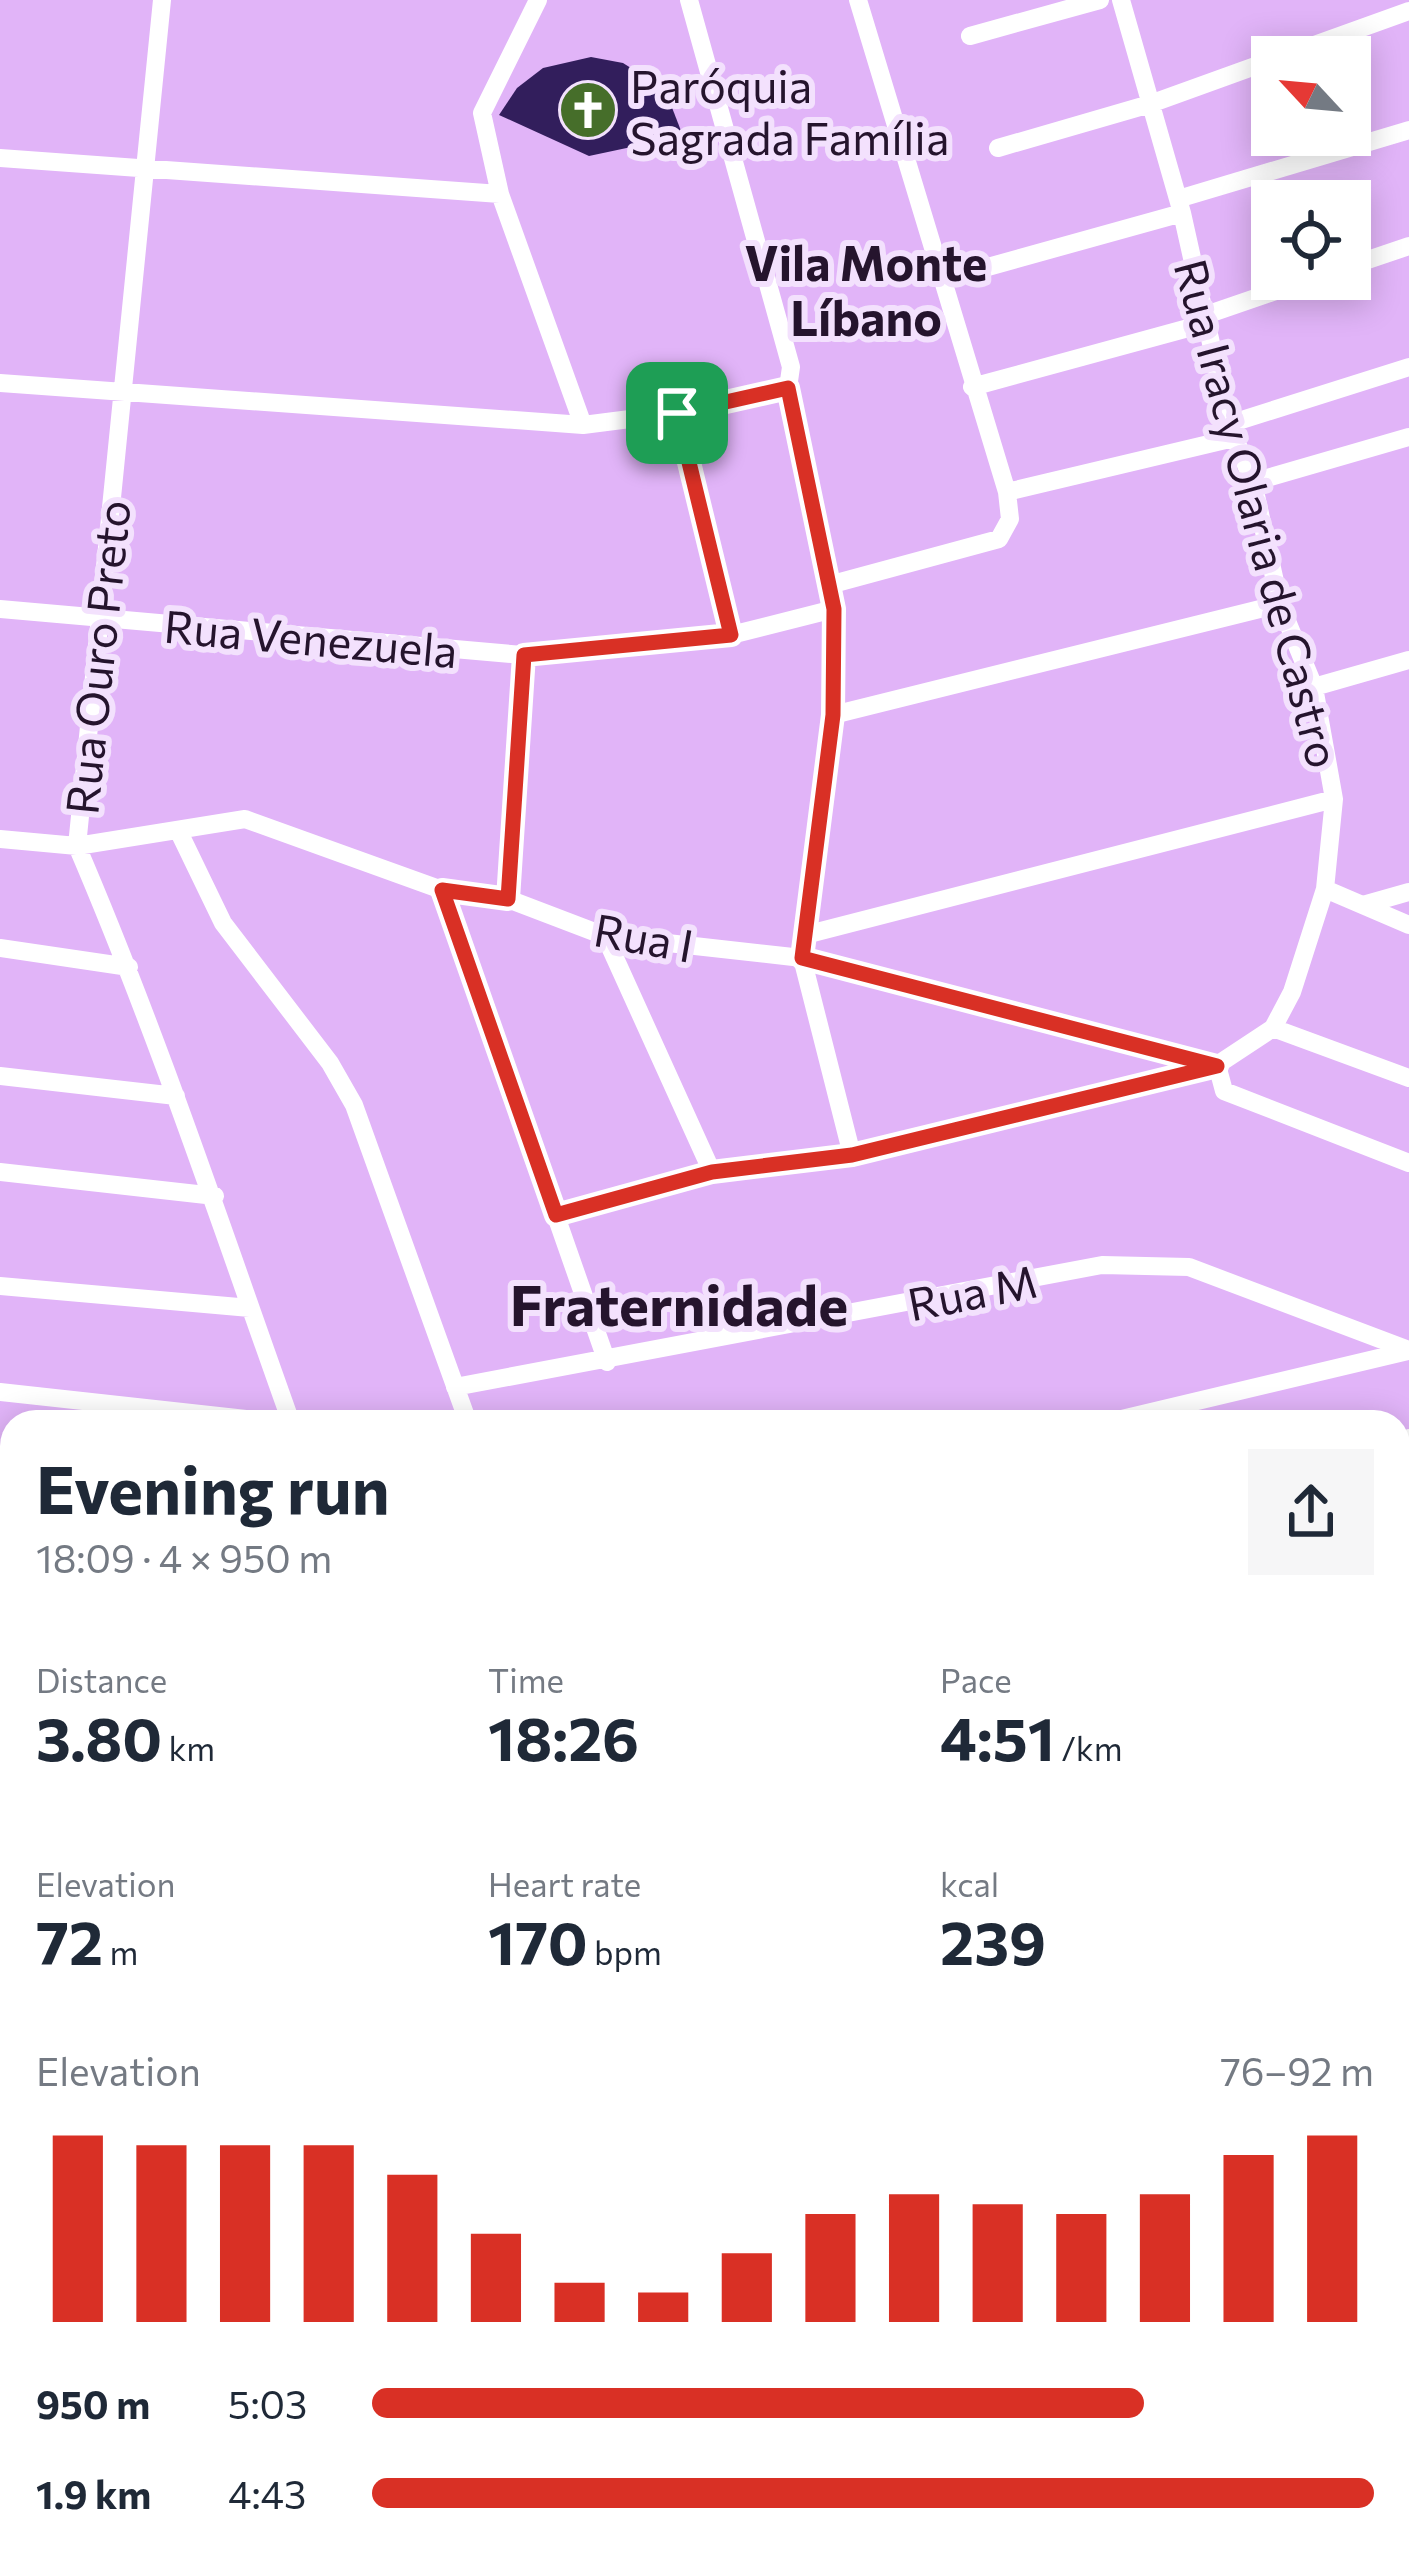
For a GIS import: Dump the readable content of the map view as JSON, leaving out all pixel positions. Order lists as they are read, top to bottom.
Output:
{
  "streets": {
    "street": [
      "Rua Iracy Olaria de Castro",
      "Rua Venezuela",
      "Rua Ouro Preto",
      "Rua I",
      "Rua M"
    ]
  },
  "crossings": [
    ["Rua Venezuela", "Rua Ouro Preto"],
    ["Rua Ouro Preto", "Rua I"]
  ],
  "districts": ["Vila Monte Líbano", "Fraternidade"],
  "places": {
    "church": ["Paróquia Sagrada Família"]
  },
  "north": "top left",
  "page": {
    "heading": ["Evening run", "18:09 · 4 × 950 m"],
    "stats": [
      ["Distance", "3.80 km"],
      ["Time", "18:26"],
      ["Pace", "4:51 /km"],
      ["Elevation", "72 m"],
      ["Heart rate", "170 bpm"],
      ["kcal", "239"]
    ],
    "chart": ["Elevation", "76–92 m"],
    "list": [
      {
        "name": "950 m",
        "note": "5:03"
      },
      {
        "name": "1.9 km",
        "note": "4:43"
      }
    ]
  }
}
